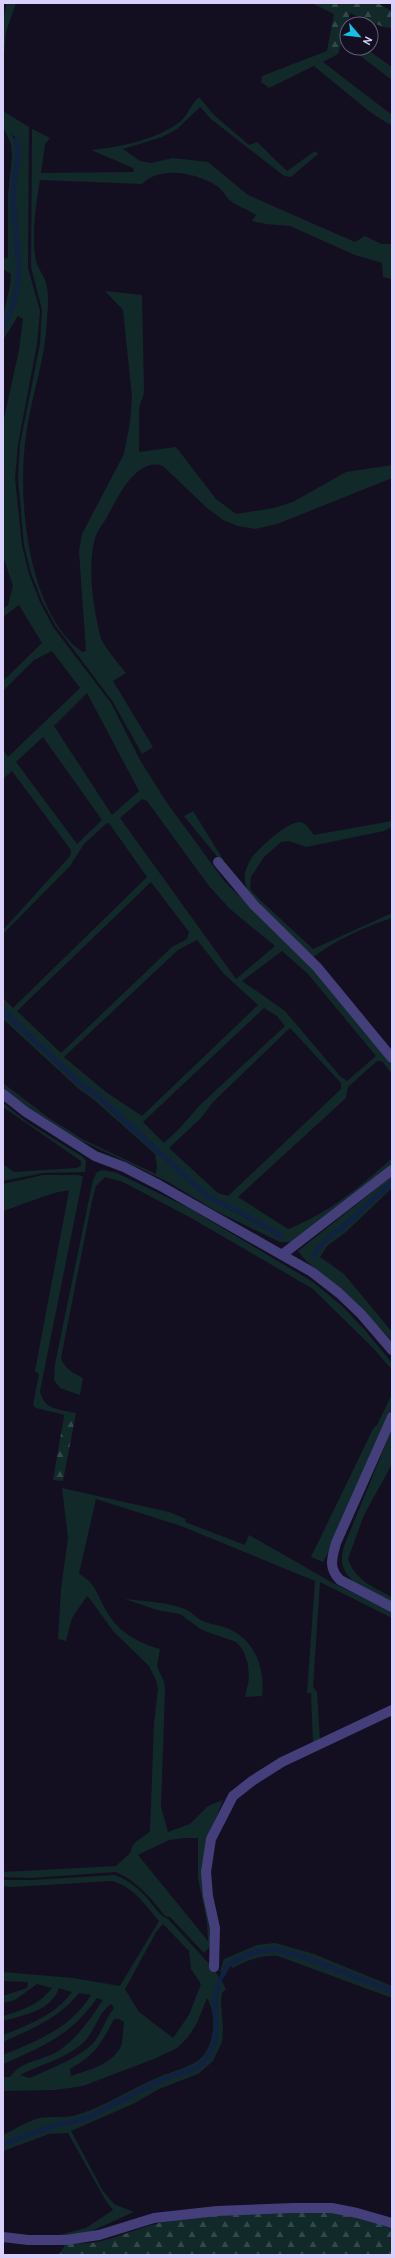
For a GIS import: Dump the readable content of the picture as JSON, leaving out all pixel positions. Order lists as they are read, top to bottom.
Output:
{
  "north": "bottom right"
}
